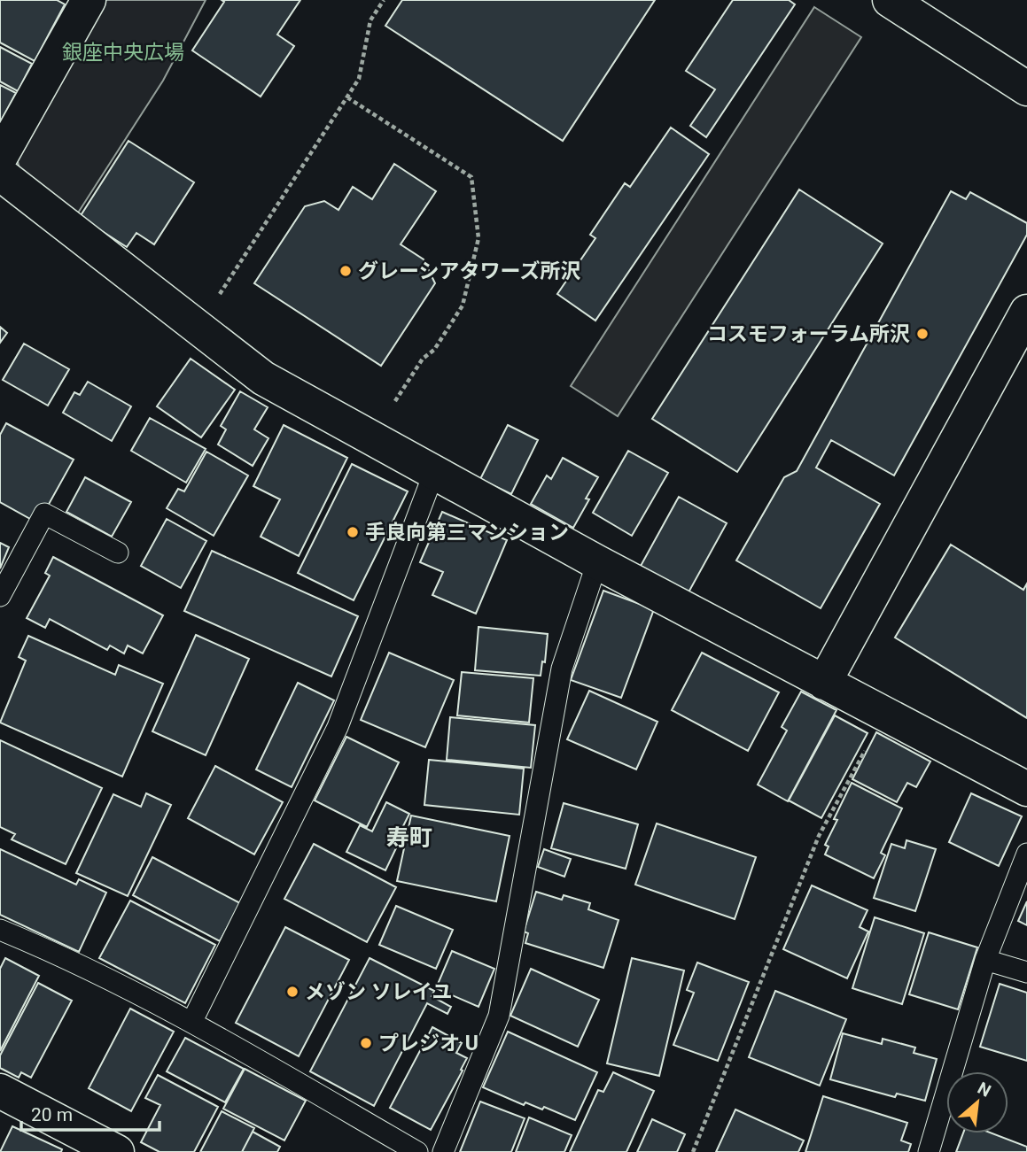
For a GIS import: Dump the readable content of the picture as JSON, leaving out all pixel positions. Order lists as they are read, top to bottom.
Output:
{
  "districts": ["寿町"],
  "parks": ["銀座中央広場"],
  "places": [
    "グレーシアタワーズ所沢",
    "コスモフォーラム所沢",
    "手良向第三マンション",
    "メゾン ソレイユ",
    "プレジオ U"
  ],
  "scale_bar": "20 m",
  "north": "top right"
}
